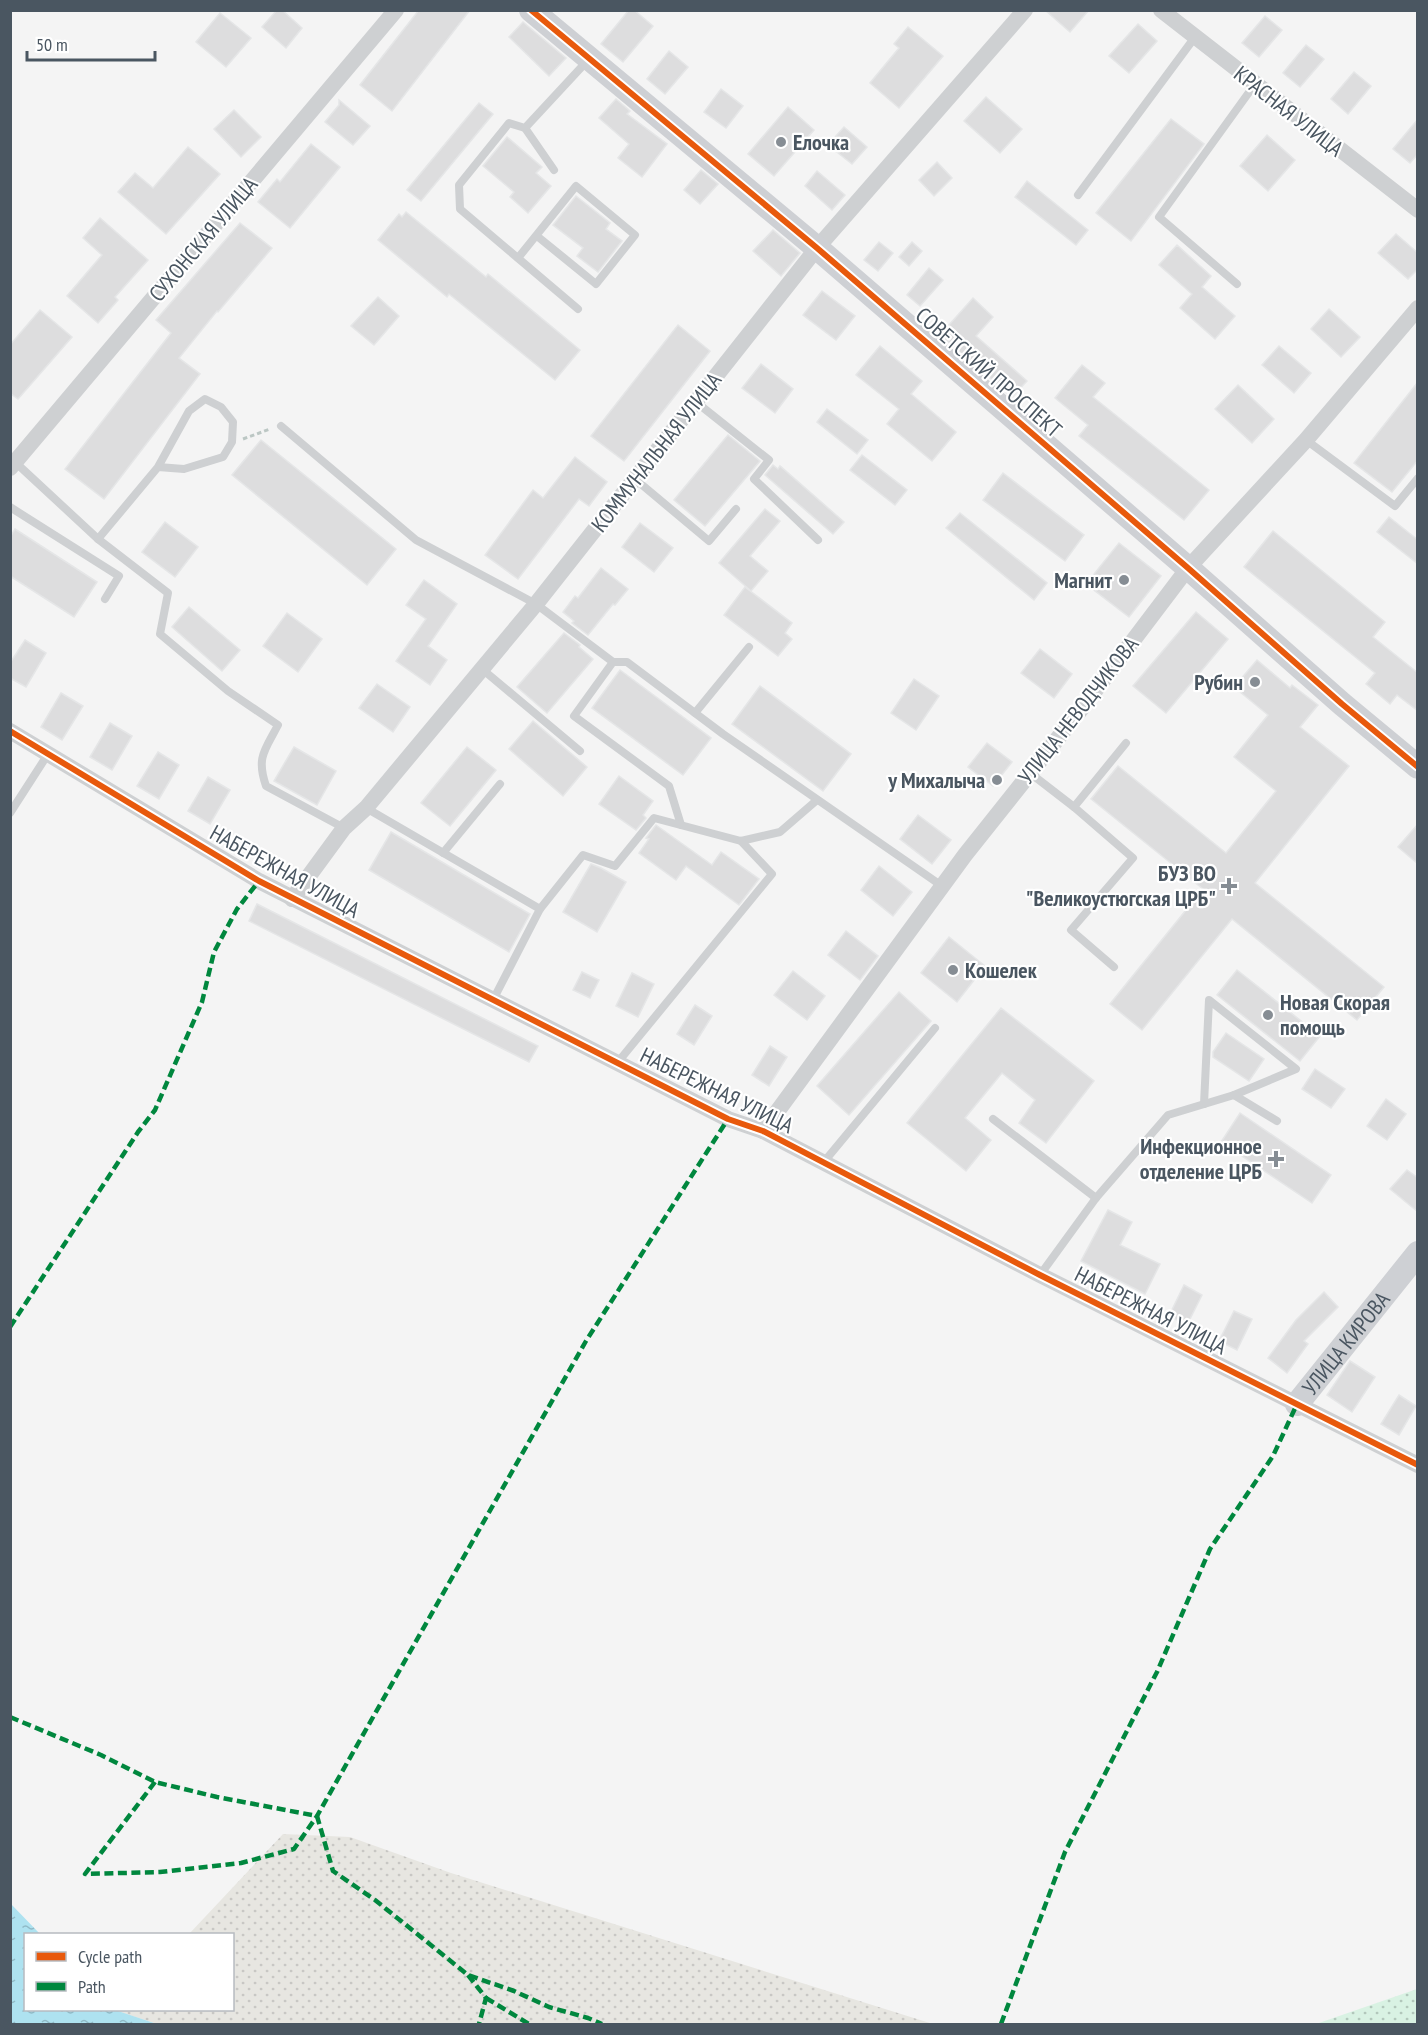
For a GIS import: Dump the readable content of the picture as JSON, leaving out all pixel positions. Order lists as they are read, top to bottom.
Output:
{
  "streets": {
    "street": [
      "КРАСНАЯ УЛИЦА",
      "СУХОНСКАЯ УЛИЦА",
      "СОВЕТСКИЙ ПРОСПЕКТ",
      "КОММУНАЛЬНАЯ УЛИЦА",
      "УЛИЦА НЕВОДЧИКОВА",
      "НАБЕРЕЖНАЯ УЛИЦА",
      "УЛИЦА КИРОВА"
    ]
  },
  "crossings": [
    ["СОВЕТСКИЙ ПРОСПЕКТ", "КОММУНАЛЬНАЯ УЛИЦА"],
    ["СОВЕТСКИЙ ПРОСПЕКТ", "УЛИЦА НЕВОДЧИКОВА"],
    ["КОММУНАЛЬНАЯ УЛИЦА", "НАБЕРЕЖНАЯ УЛИЦА"],
    ["УЛИЦА НЕВОДЧИКОВА", "НАБЕРЕЖНАЯ УЛИЦА"],
    ["НАБЕРЕЖНАЯ УЛИЦА", "УЛИЦА КИРОВА"]
  ],
  "places": {
    "other": [
      "Елочка",
      "Магнит",
      "Рубин",
      "у Михалыча",
      "Кошелек",
      "Новая Скорая помощь"
    ],
    "health": ["БУЗ ВО \"Великоустюгская ЦРБ\"", "Инфекционное отделение ЦРБ"]
  },
  "legend": ["Cycle path", "Path"],
  "scale_bar": "50 m"
}
